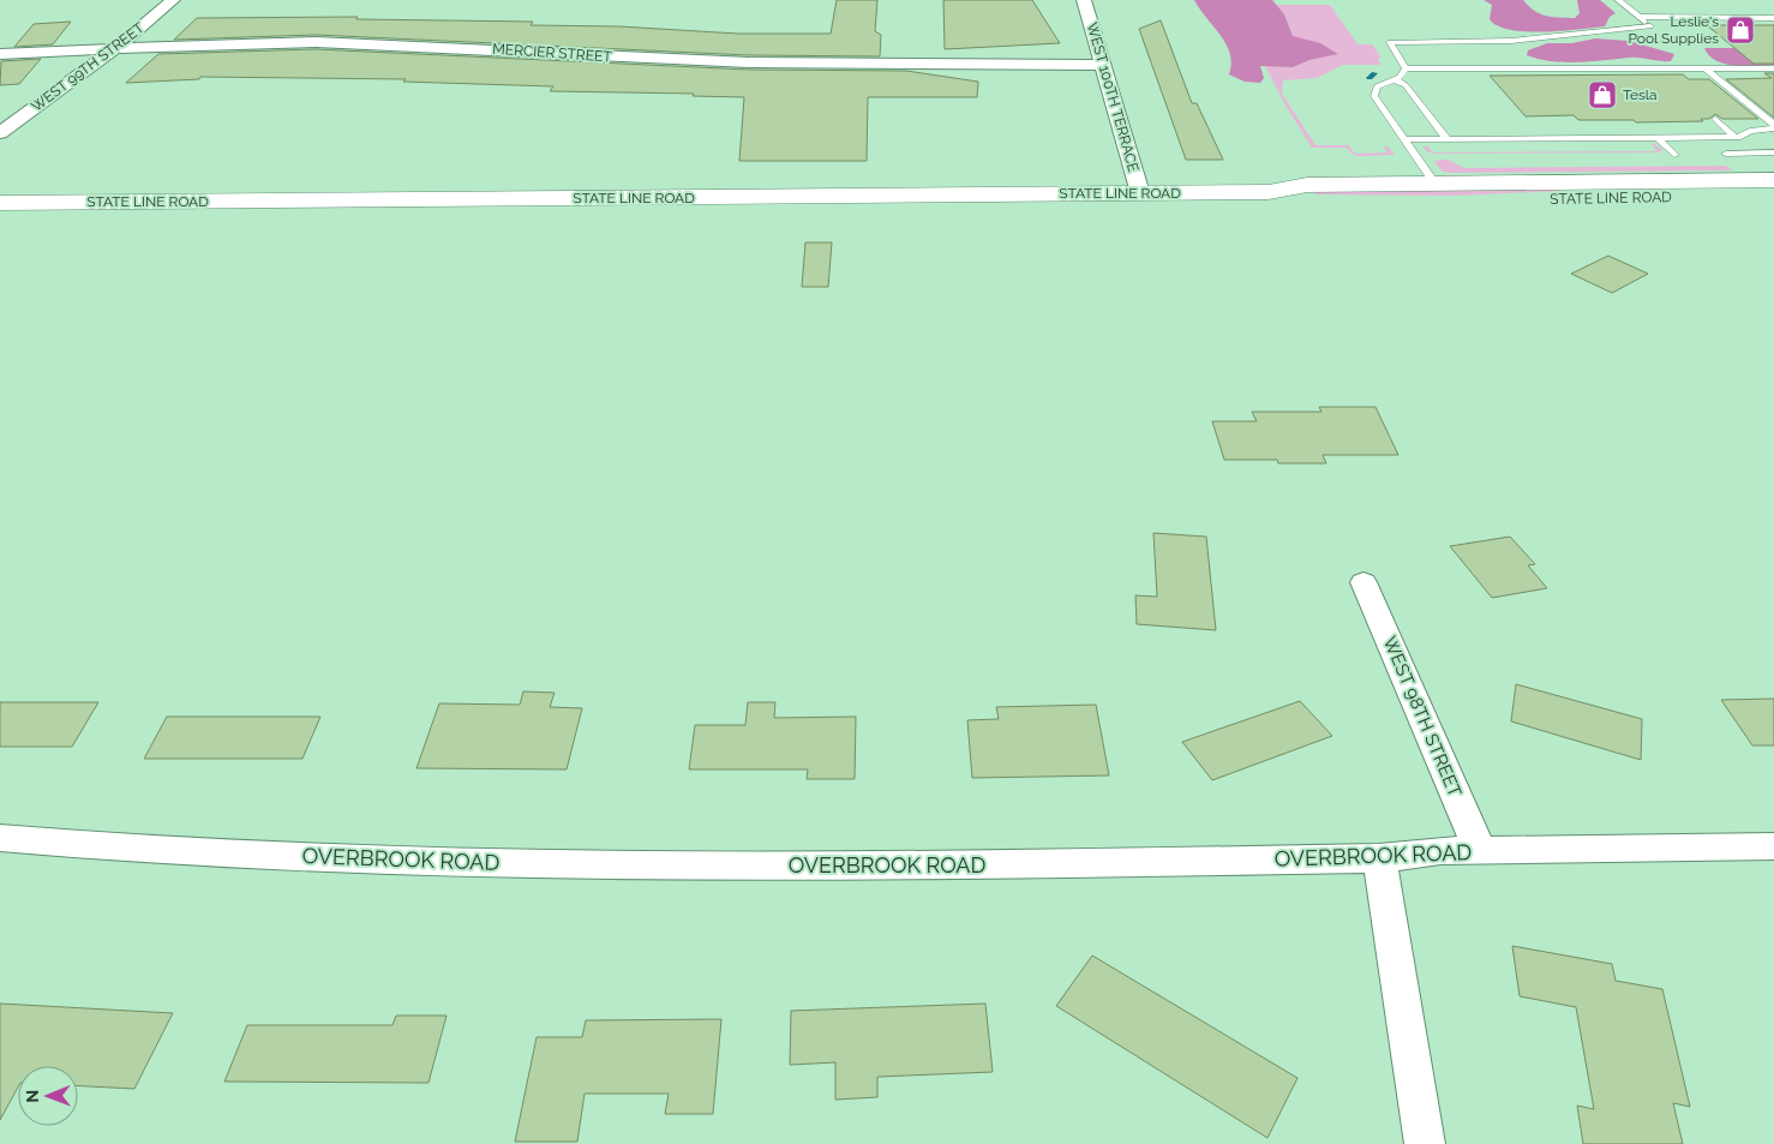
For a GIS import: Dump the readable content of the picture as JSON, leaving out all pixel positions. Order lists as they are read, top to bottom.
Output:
{
  "streets": {
    "main road": ["STATE LINE ROAD"],
    "street": [
      "MERCIER STREET",
      "WEST 99TH STREET",
      "WEST 100TH TERRACE",
      "WEST 98TH STREET",
      "OVERBROOK ROAD"
    ]
  },
  "crossings": [
    ["MERCIER STREET", "WEST 99TH STREET"],
    ["MERCIER STREET", "WEST 100TH TERRACE"],
    ["WEST 100TH TERRACE", "STATE LINE ROAD"],
    ["WEST 98TH STREET", "OVERBROOK ROAD"]
  ],
  "places": {
    "shop": ["Leslie's Pool Supplies", "Tesla"]
  },
  "north": "left"
}
